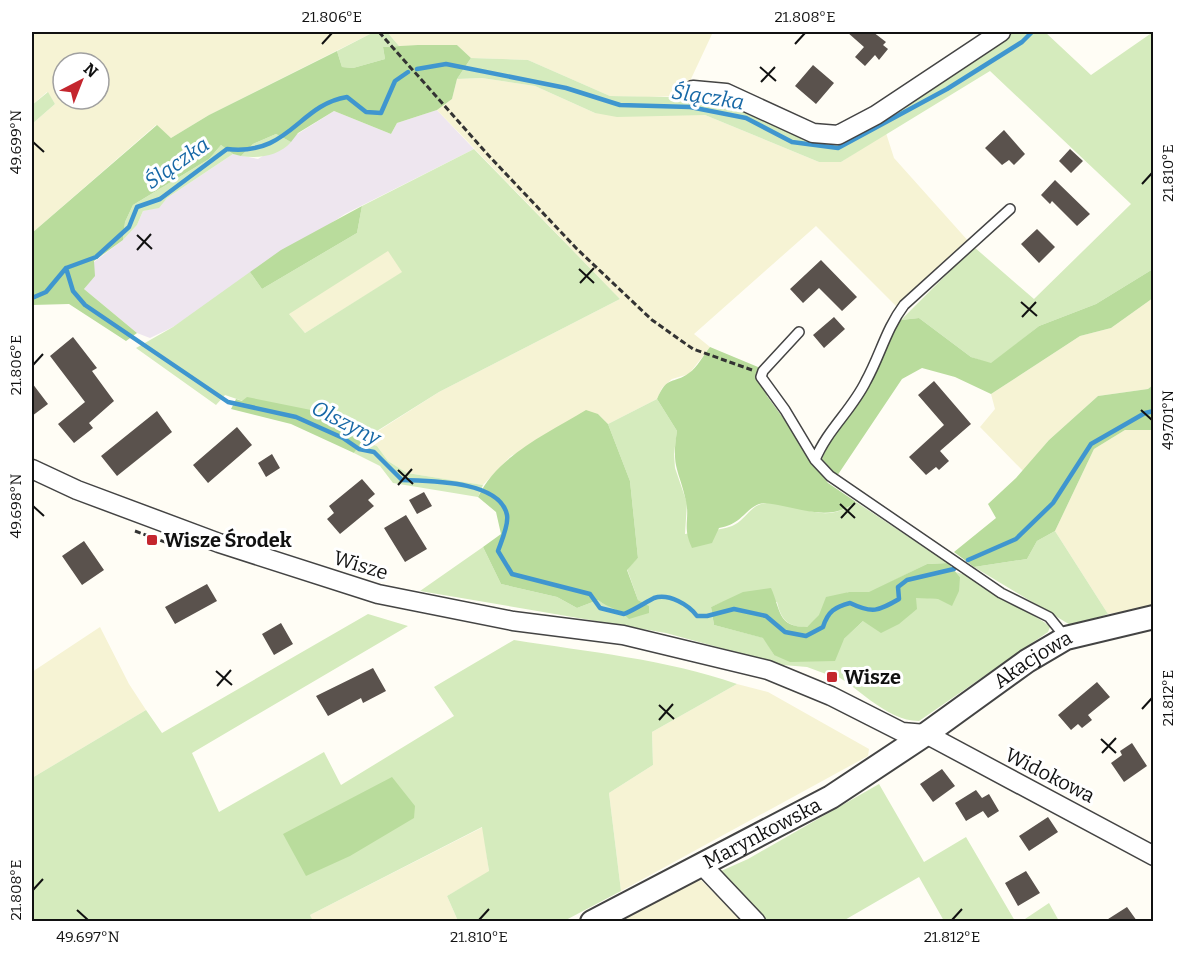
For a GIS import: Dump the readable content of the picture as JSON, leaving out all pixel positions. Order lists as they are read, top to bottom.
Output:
{
  "streets": {
    "street": [
      "Wisze",
      "Akacjowa",
      "Widokowa",
      "Marynkowska"
    ]
  },
  "crossings": [
    ["Wisze", "Akacjowa"],
    ["Wisze", "Widokowa"],
    ["Wisze", "Marynkowska"],
    ["Akacjowa", "Widokowa"],
    ["Akacjowa", "Marynkowska"],
    ["Widokowa", "Marynkowska"]
  ],
  "water": ["Ślączka", "Olszyny"],
  "places": {
    "transit": ["Wisze Środek", "Wisze"]
  },
  "north": "top right",
  "coordinates": [
    "21.806°E",
    "21.808°E",
    "49.699°N",
    "21.810°E",
    "49.701°N",
    "49.698°N",
    "21.812°E",
    "49.697°N"
  ]
}
